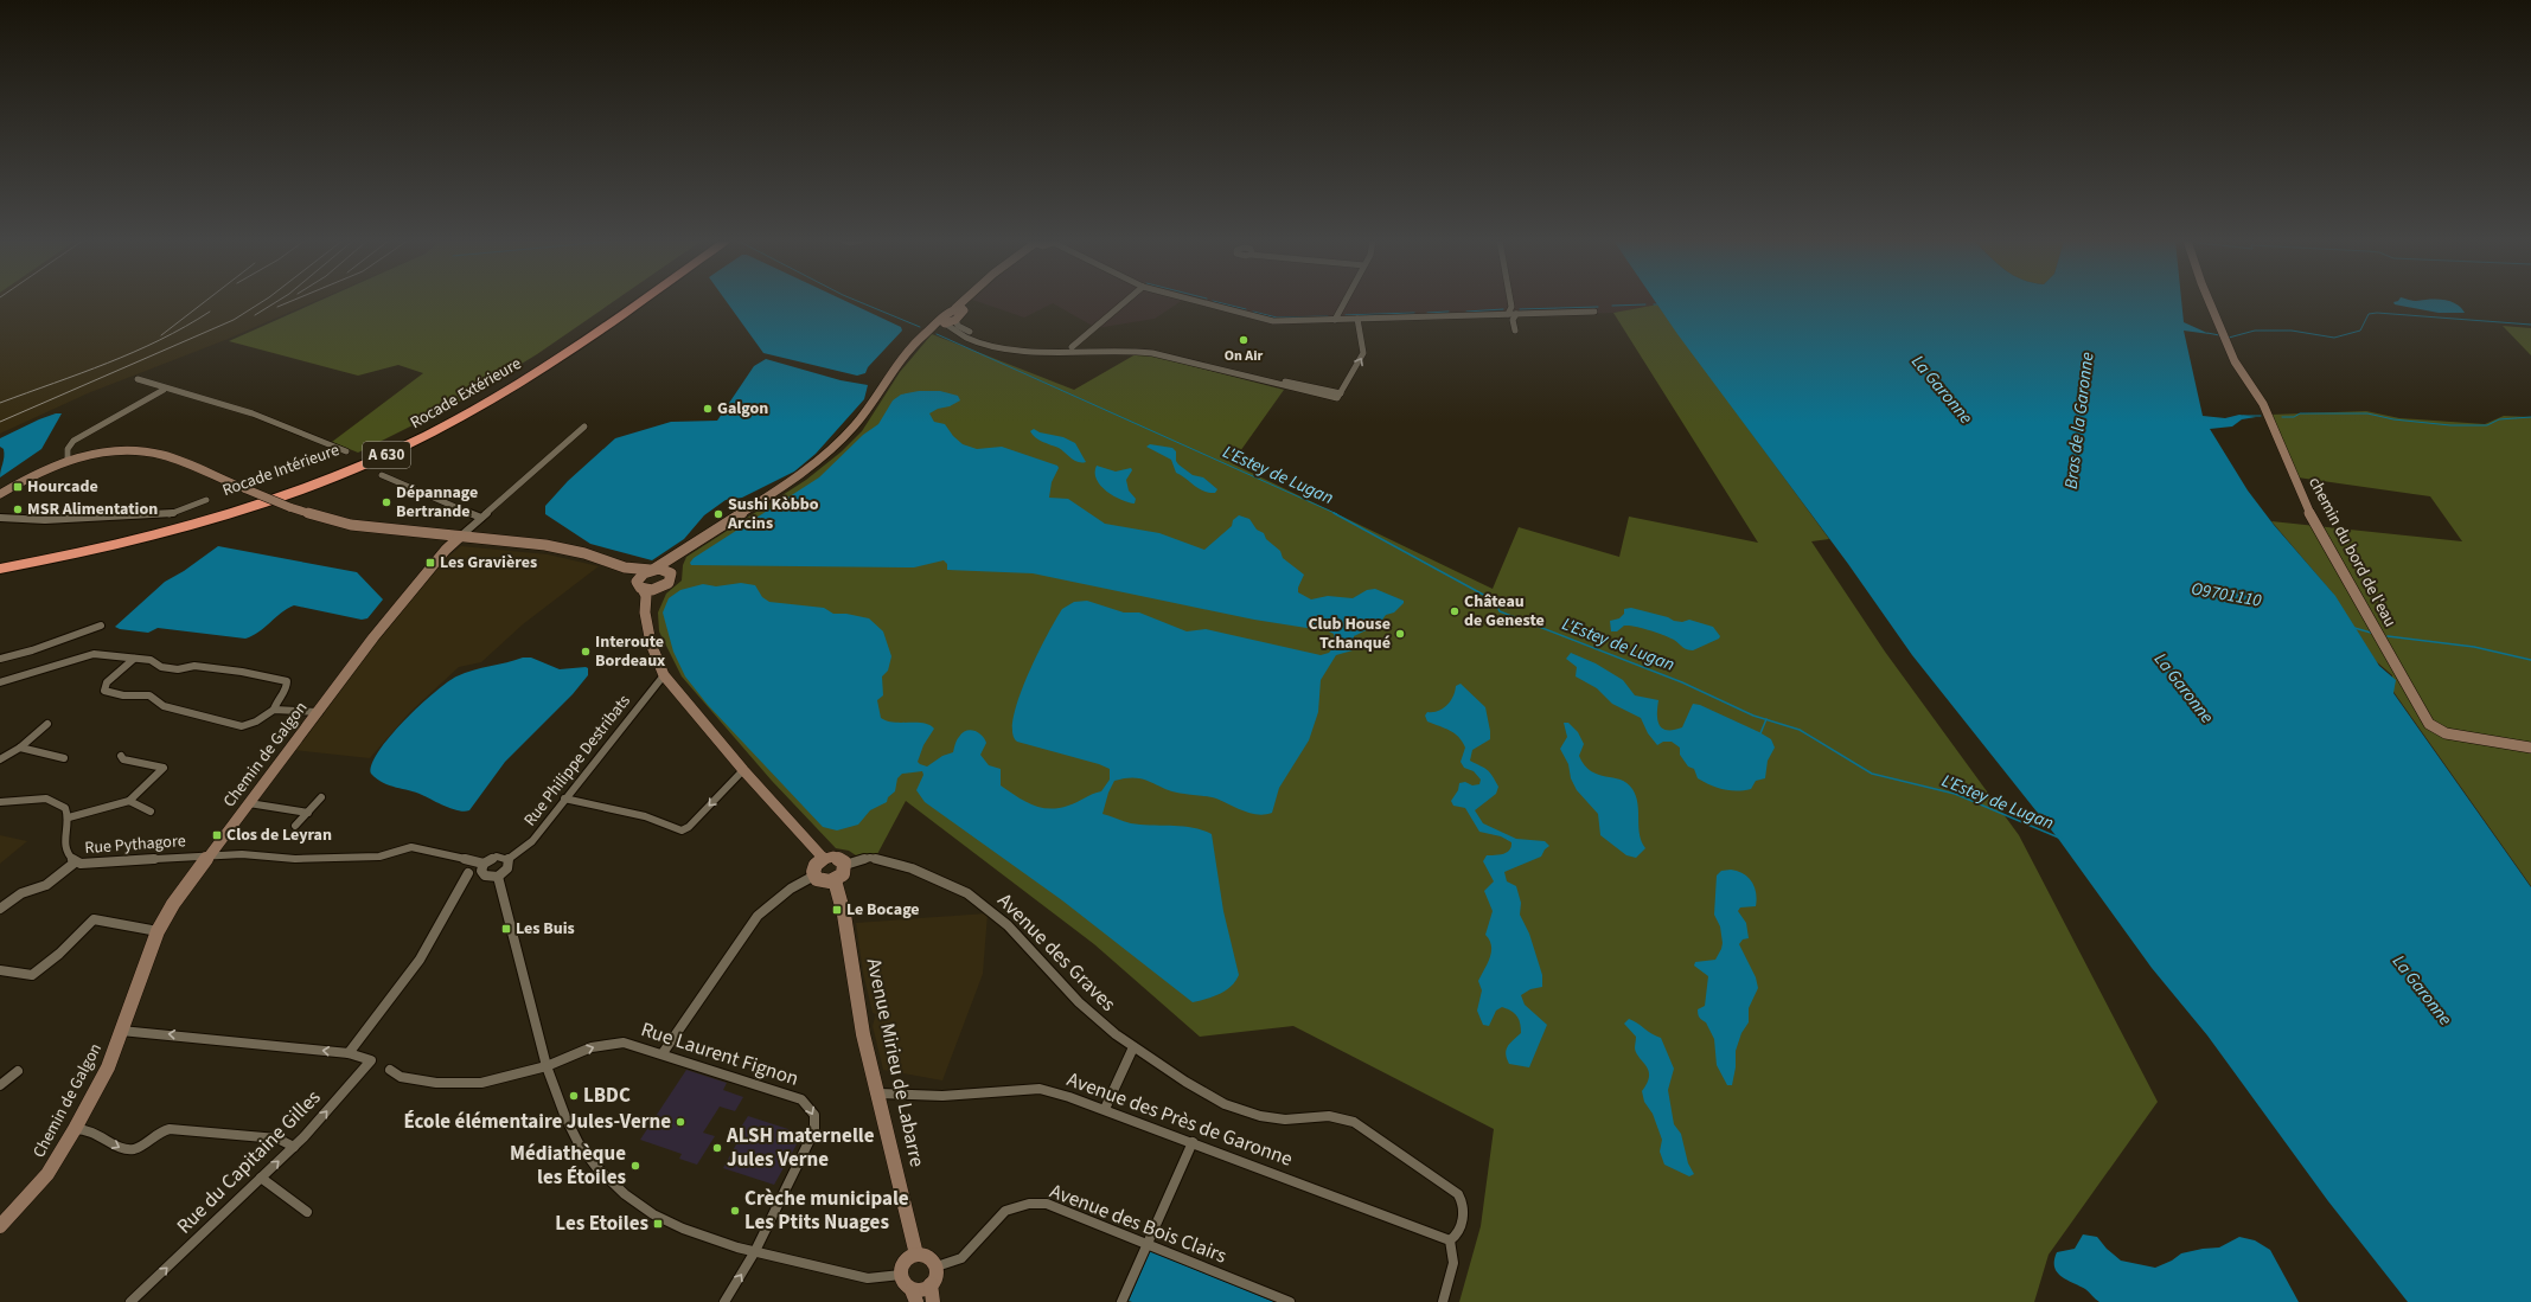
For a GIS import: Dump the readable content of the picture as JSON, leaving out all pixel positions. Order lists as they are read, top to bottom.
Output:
{
  "streets": {
    "highway": ["Rocade Extérieure", "A 630", "Rocade Intérieure"],
    "street": [
      "chemin du bord de l'eau",
      "Chemin de Galgon",
      "Rue Philippe Destribats",
      "Rue Pythagore",
      "Avenue des Graves",
      "Rue Laurent Fignon",
      "Avenue Mirieu de Labarre",
      "Avenue des Près de Garonne",
      "Rue du Capitaine Gilles",
      "Avenue des Bois Clairs"
    ]
  },
  "crossings": [
    ["Chemin de Galgon", "Rue Pythagore"],
    ["Chemin de Galgon", "Rue du Capitaine Gilles"],
    ["Avenue des Graves", "Avenue Mirieu de Labarre"],
    ["Avenue des Graves", "Avenue des Près de Garonne"],
    ["Avenue Mirieu de Labarre", "Avenue des Près de Garonne"],
    ["Avenue Mirieu de Labarre", "Avenue des Bois Clairs"]
  ],
  "water": [
    "La Garonne",
    "Bras de la Garonne",
    "L'Estey de Lugan",
    "O9701110"
  ],
  "places": {
    "other": [
      "On Air",
      "Galgon",
      "Dépannage Bertrande",
      "MSR Alimentation",
      "Sushi Kòbbo Arcins",
      "Château de Geneste",
      "Club House Tchanqué",
      "Interoute Bordeaux",
      "LBDC",
      "École élémentaire Jules-Verne",
      "ALSH maternelle Jules Verne",
      "Médiathèque les Étoiles",
      "Crèche municipale Les Ptits Nuages"
    ],
    "transit": [
      "Hourcade",
      "Les Gravières",
      "Clos de Leyran",
      "Le Bocage",
      "Les Buis",
      "Les Etoiles"
    ]
  }
}
